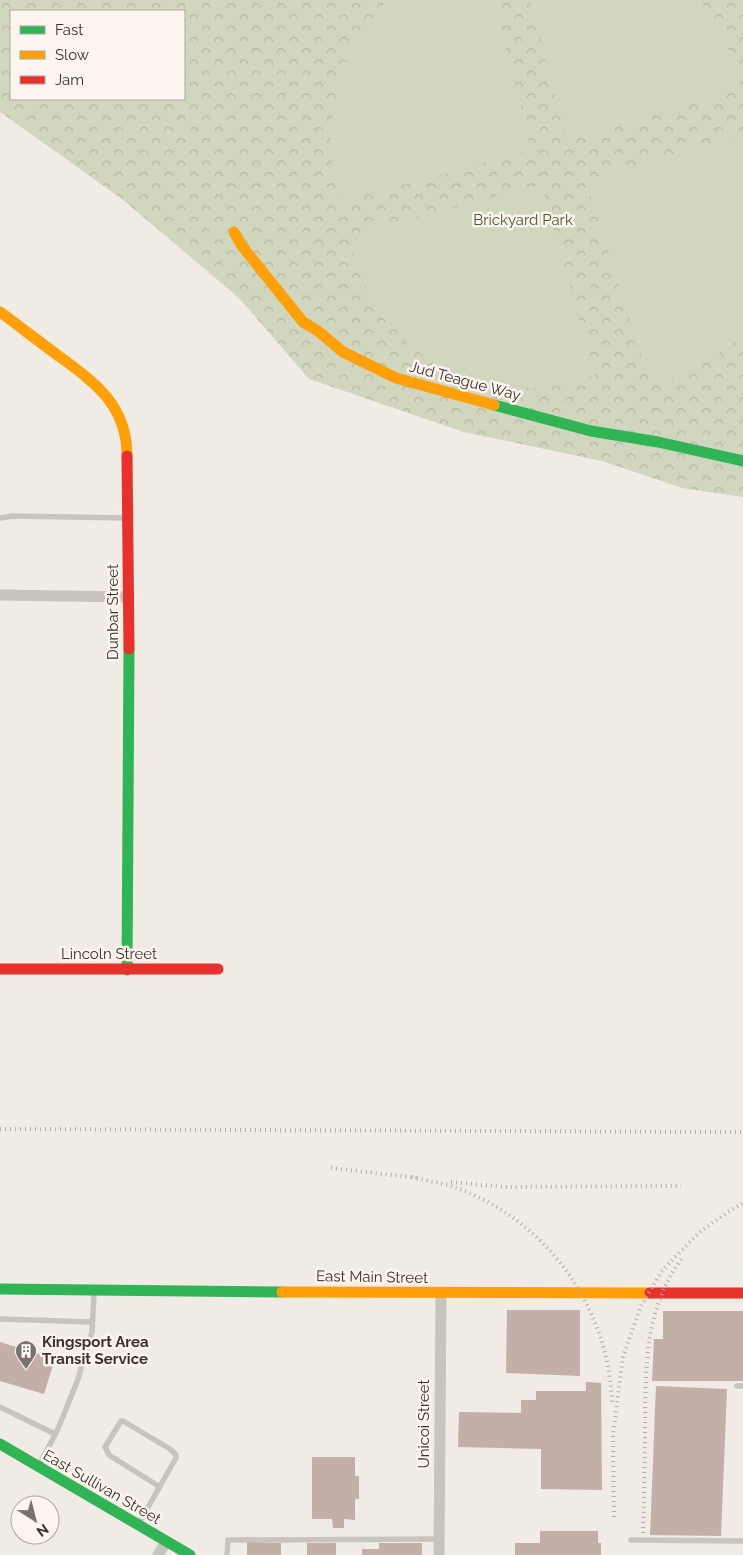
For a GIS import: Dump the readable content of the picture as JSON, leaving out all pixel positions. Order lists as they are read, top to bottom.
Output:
{
  "streets": {
    "street": [
      "Jud Teague Way",
      "Dunbar Street",
      "Lincoln Street",
      "East Main Street",
      "Unicoi Street",
      "East Sullivan Street"
    ]
  },
  "crossings": [
    ["Dunbar Street", "Lincoln Street"],
    ["East Main Street", "Unicoi Street"]
  ],
  "parks": ["Brickyard Park"],
  "places": {
    "building": ["Kingsport Area Transit Service"]
  },
  "legend": ["Fast", "Slow", "Jam"],
  "north": "bottom right"
}
